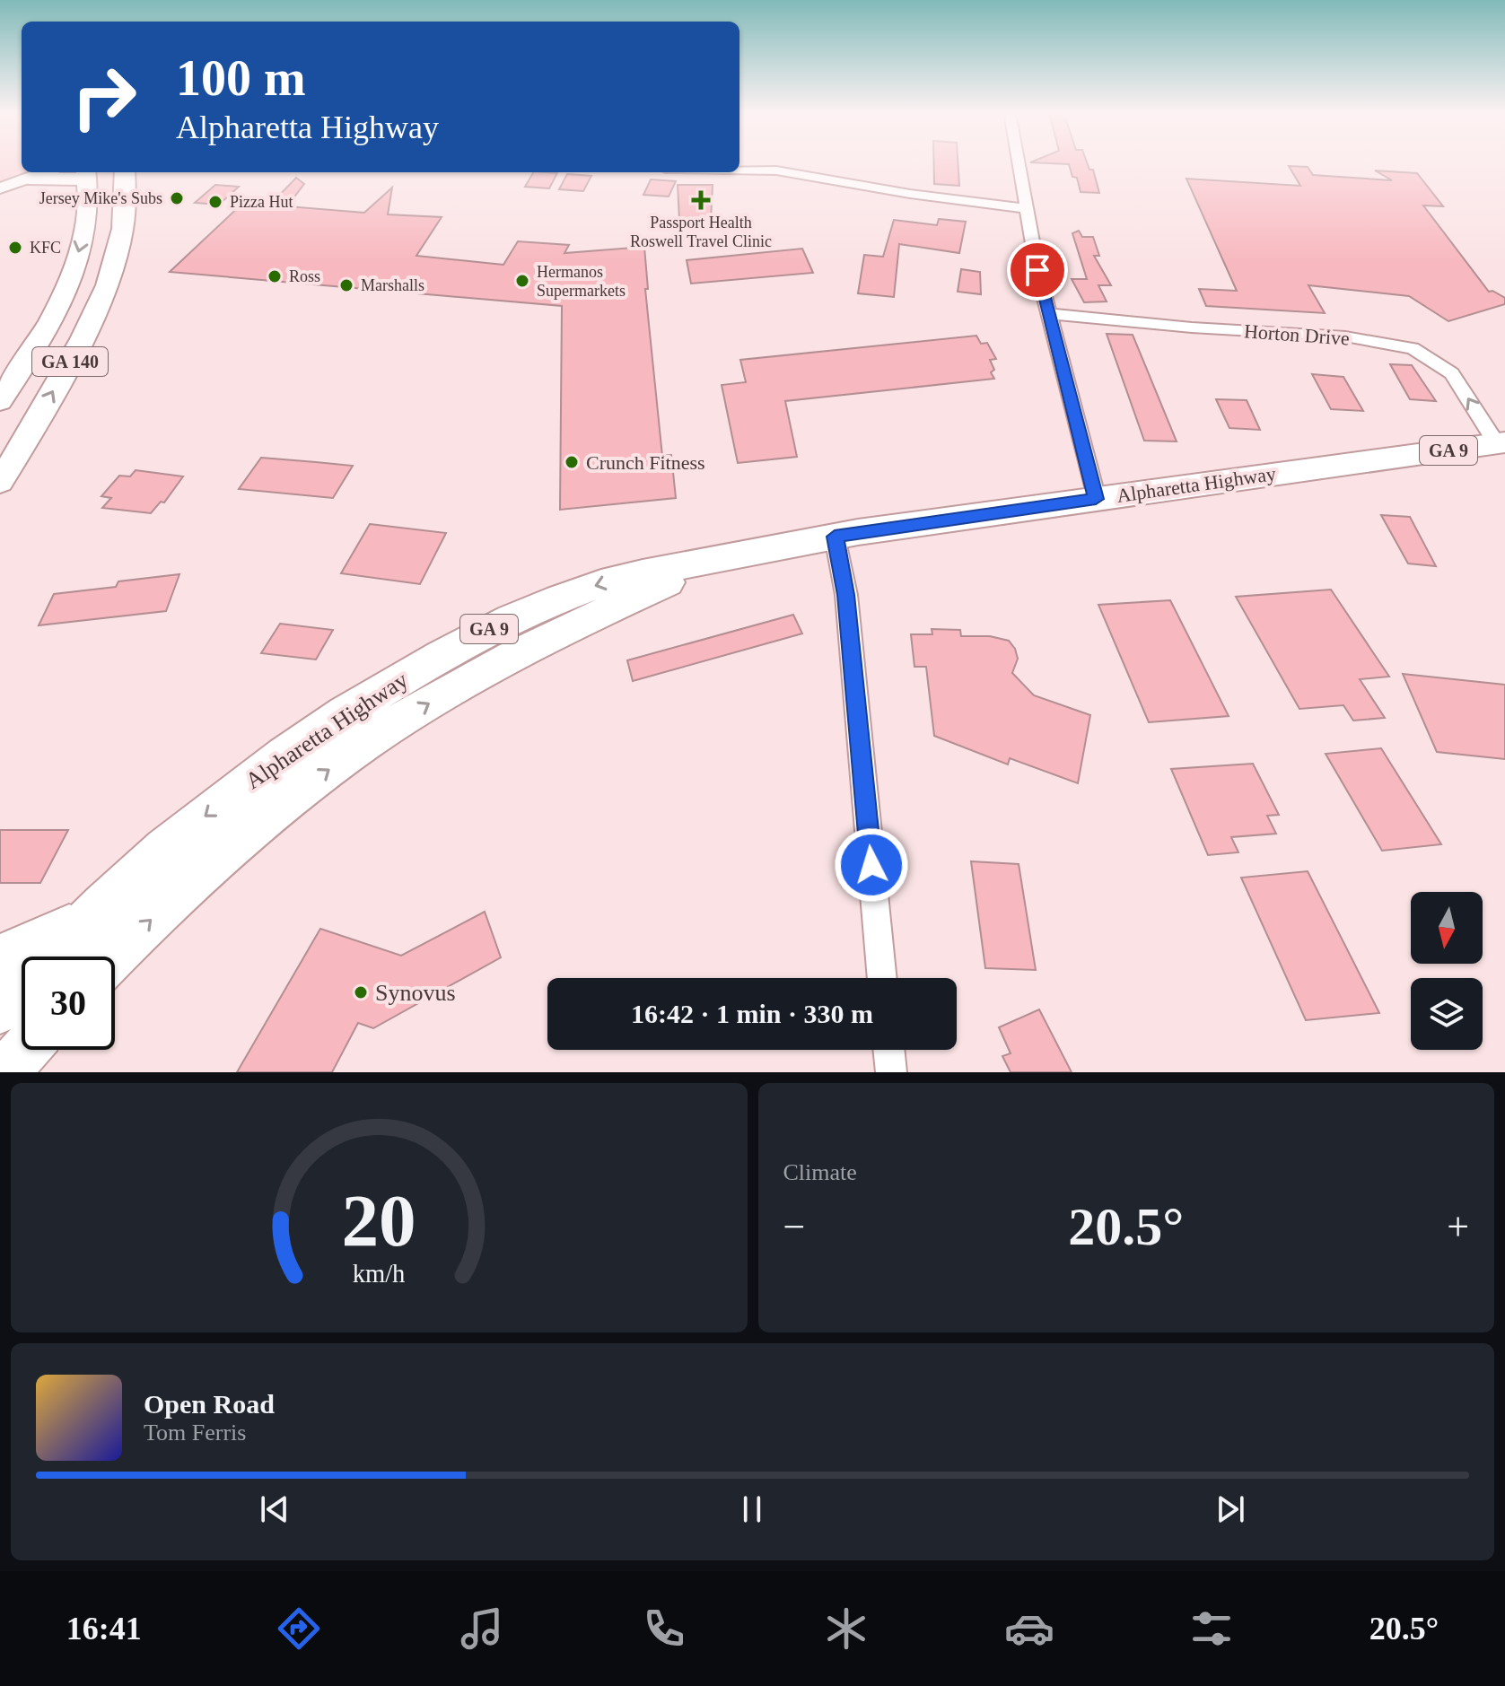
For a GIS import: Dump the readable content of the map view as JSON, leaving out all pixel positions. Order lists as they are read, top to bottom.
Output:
{
  "streets": {
    "highway": ["GA 9", "Alpharetta Highway"],
    "main road": ["GA 140"],
    "street": ["Horton Drive"]
  },
  "crossings": [
    ["Horton Drive", "Alpharetta Highway"]
  ],
  "one_way": ["Horton Drive"],
  "places": {
    "other": [
      "Jersey Mike's Subs",
      "Pizza Hut",
      "KFC",
      "Ross",
      "Hermanos Supermarkets",
      "Marshalls",
      "Crunch Fitness",
      "Synovus"
    ],
    "health": ["Passport Health Roswell Travel Clinic"]
  },
  "north": "bottom",
  "page": {
    "turn": ["100 m", "Alpharetta Highway"],
    "limit": "30",
    "trip": "16:42 · 1 min · 330 m",
    "tile": "Climate",
    "heat": ["−", "20.5°", "+"],
    "song": ["Open Road", "Tom Ferris"],
    "tabs": ["16:41", "20.5°"],
    "gauge": ["20", "km/h"]
  }
}
